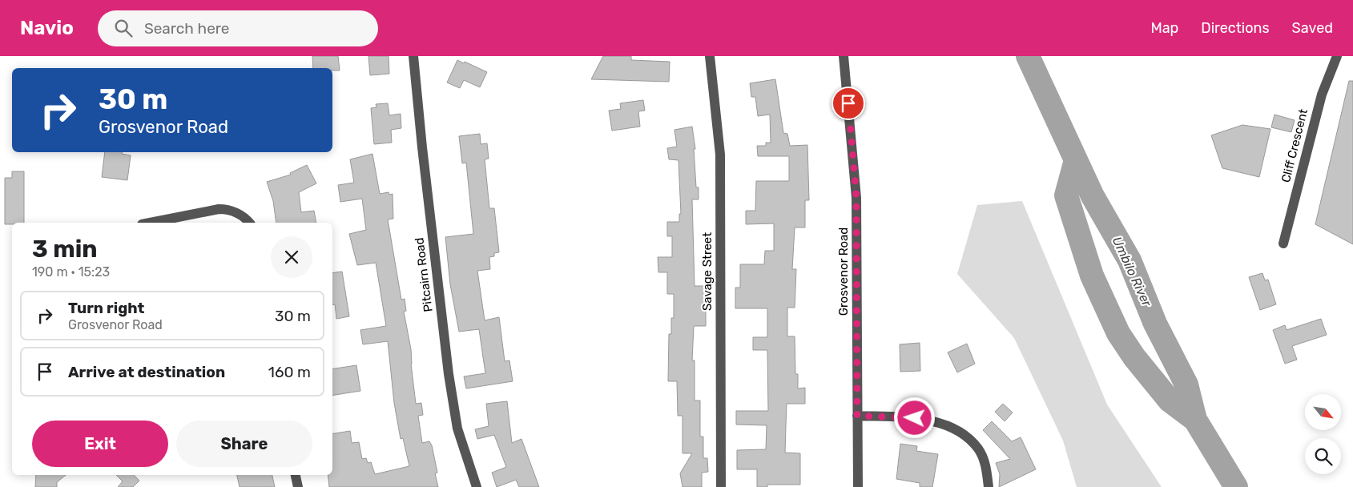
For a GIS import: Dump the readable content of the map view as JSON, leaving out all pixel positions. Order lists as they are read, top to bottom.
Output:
{
  "streets": {
    "street": [
      "Cliff Crescent",
      "Savage Street",
      "Grosvenor Road",
      "Pitcairn Road"
    ]
  },
  "water": ["Umbilo River"],
  "north": "bottom right",
  "page": {
    "header": "Navio",
    "search": "Search here",
    "nav": ["Map", "Directions", "Saved"],
    "turn": ["30 m", "Grosvenor Road"],
    "heading": ["3 min", "190 m · 15:23"],
    "list": [
      {
        "name": "Turn right",
        "note": "Grosvenor Road",
        "value": "30 m"
      },
      {
        "name": "Arrive at destination",
        "value": "160 m"
      }
    ],
    "buttons": ["Exit", "Share"]
  }
}
